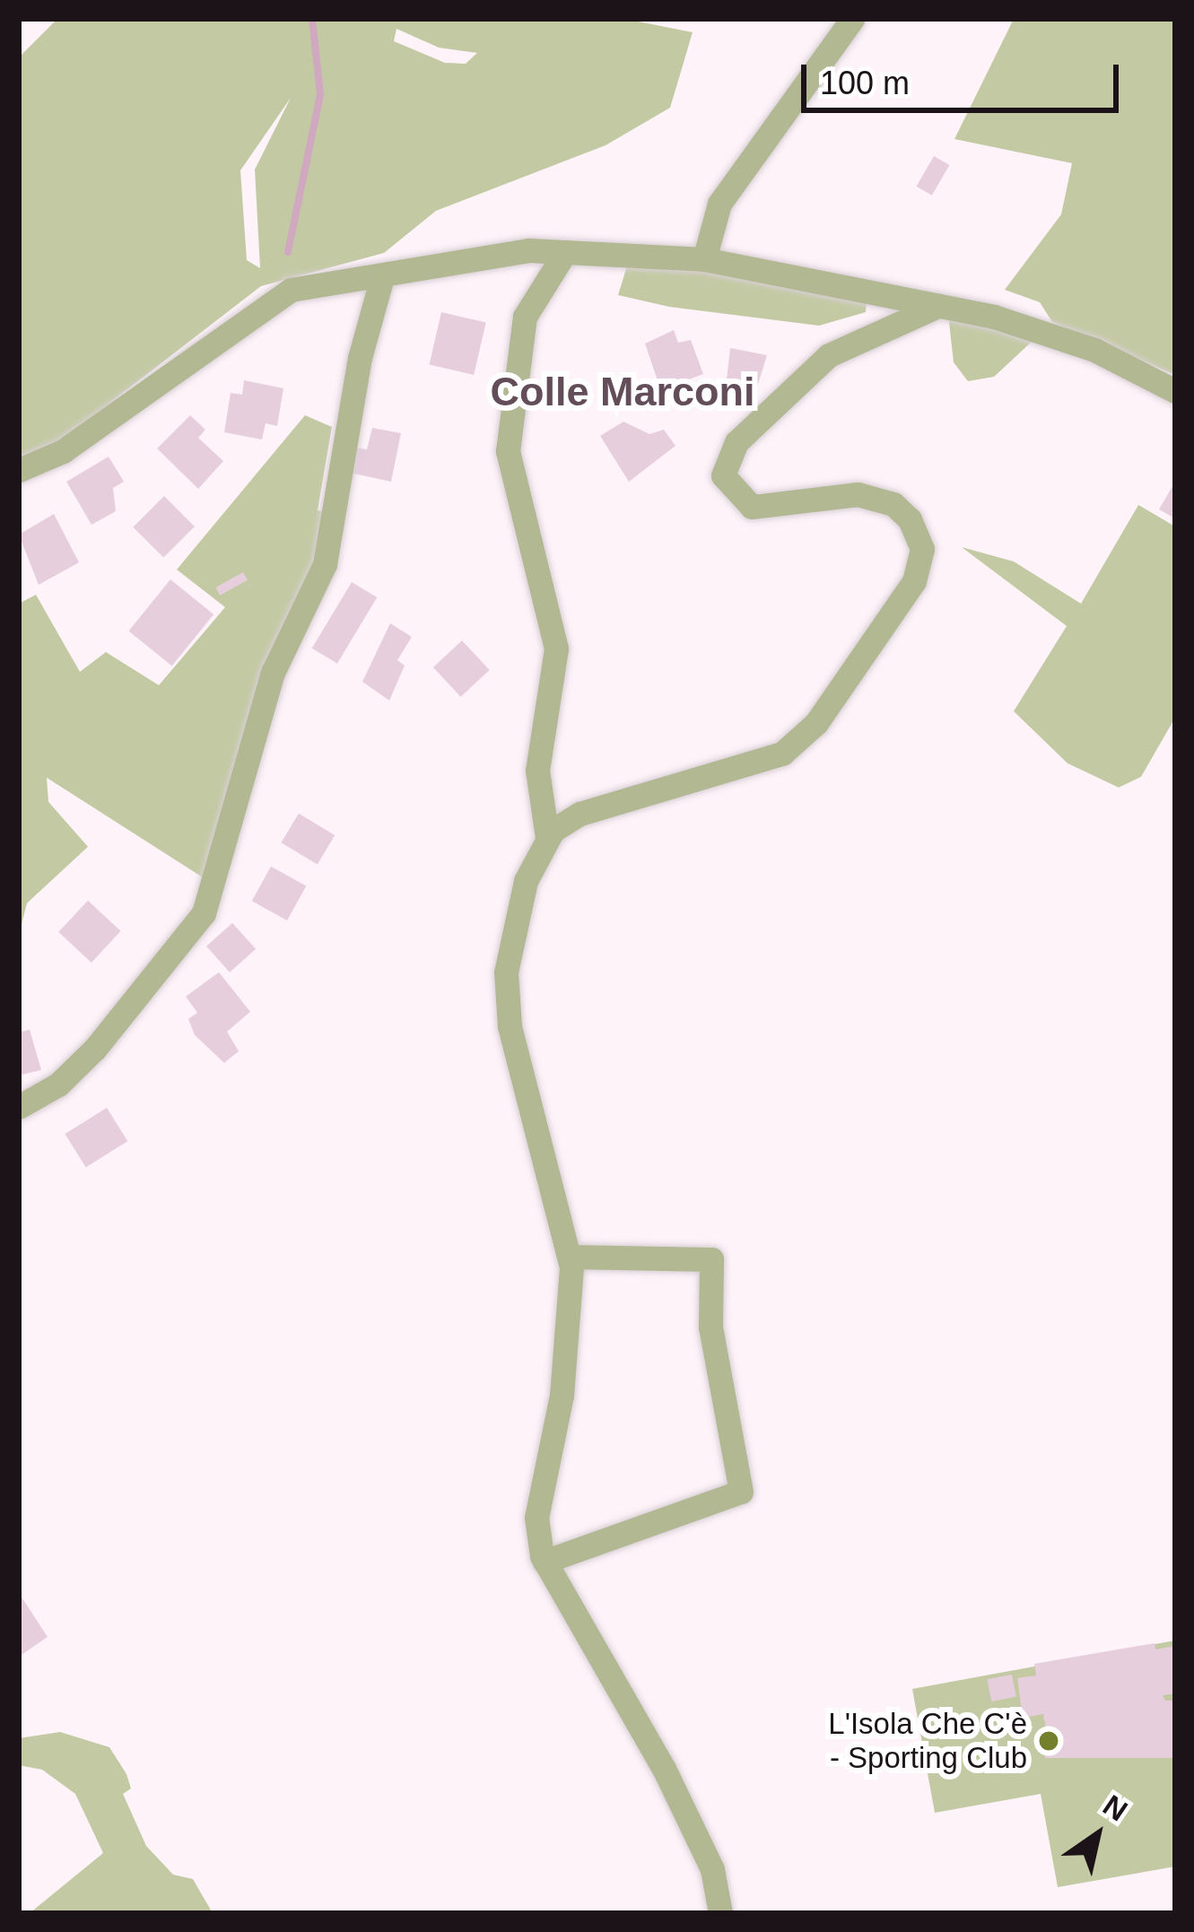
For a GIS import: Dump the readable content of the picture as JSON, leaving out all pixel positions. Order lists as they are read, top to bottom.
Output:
{
  "districts": ["Colle Marconi"],
  "places": ["L'Isola Che C'è - Sporting Club"],
  "scale_bar": "100 m",
  "north": "top right"
}
